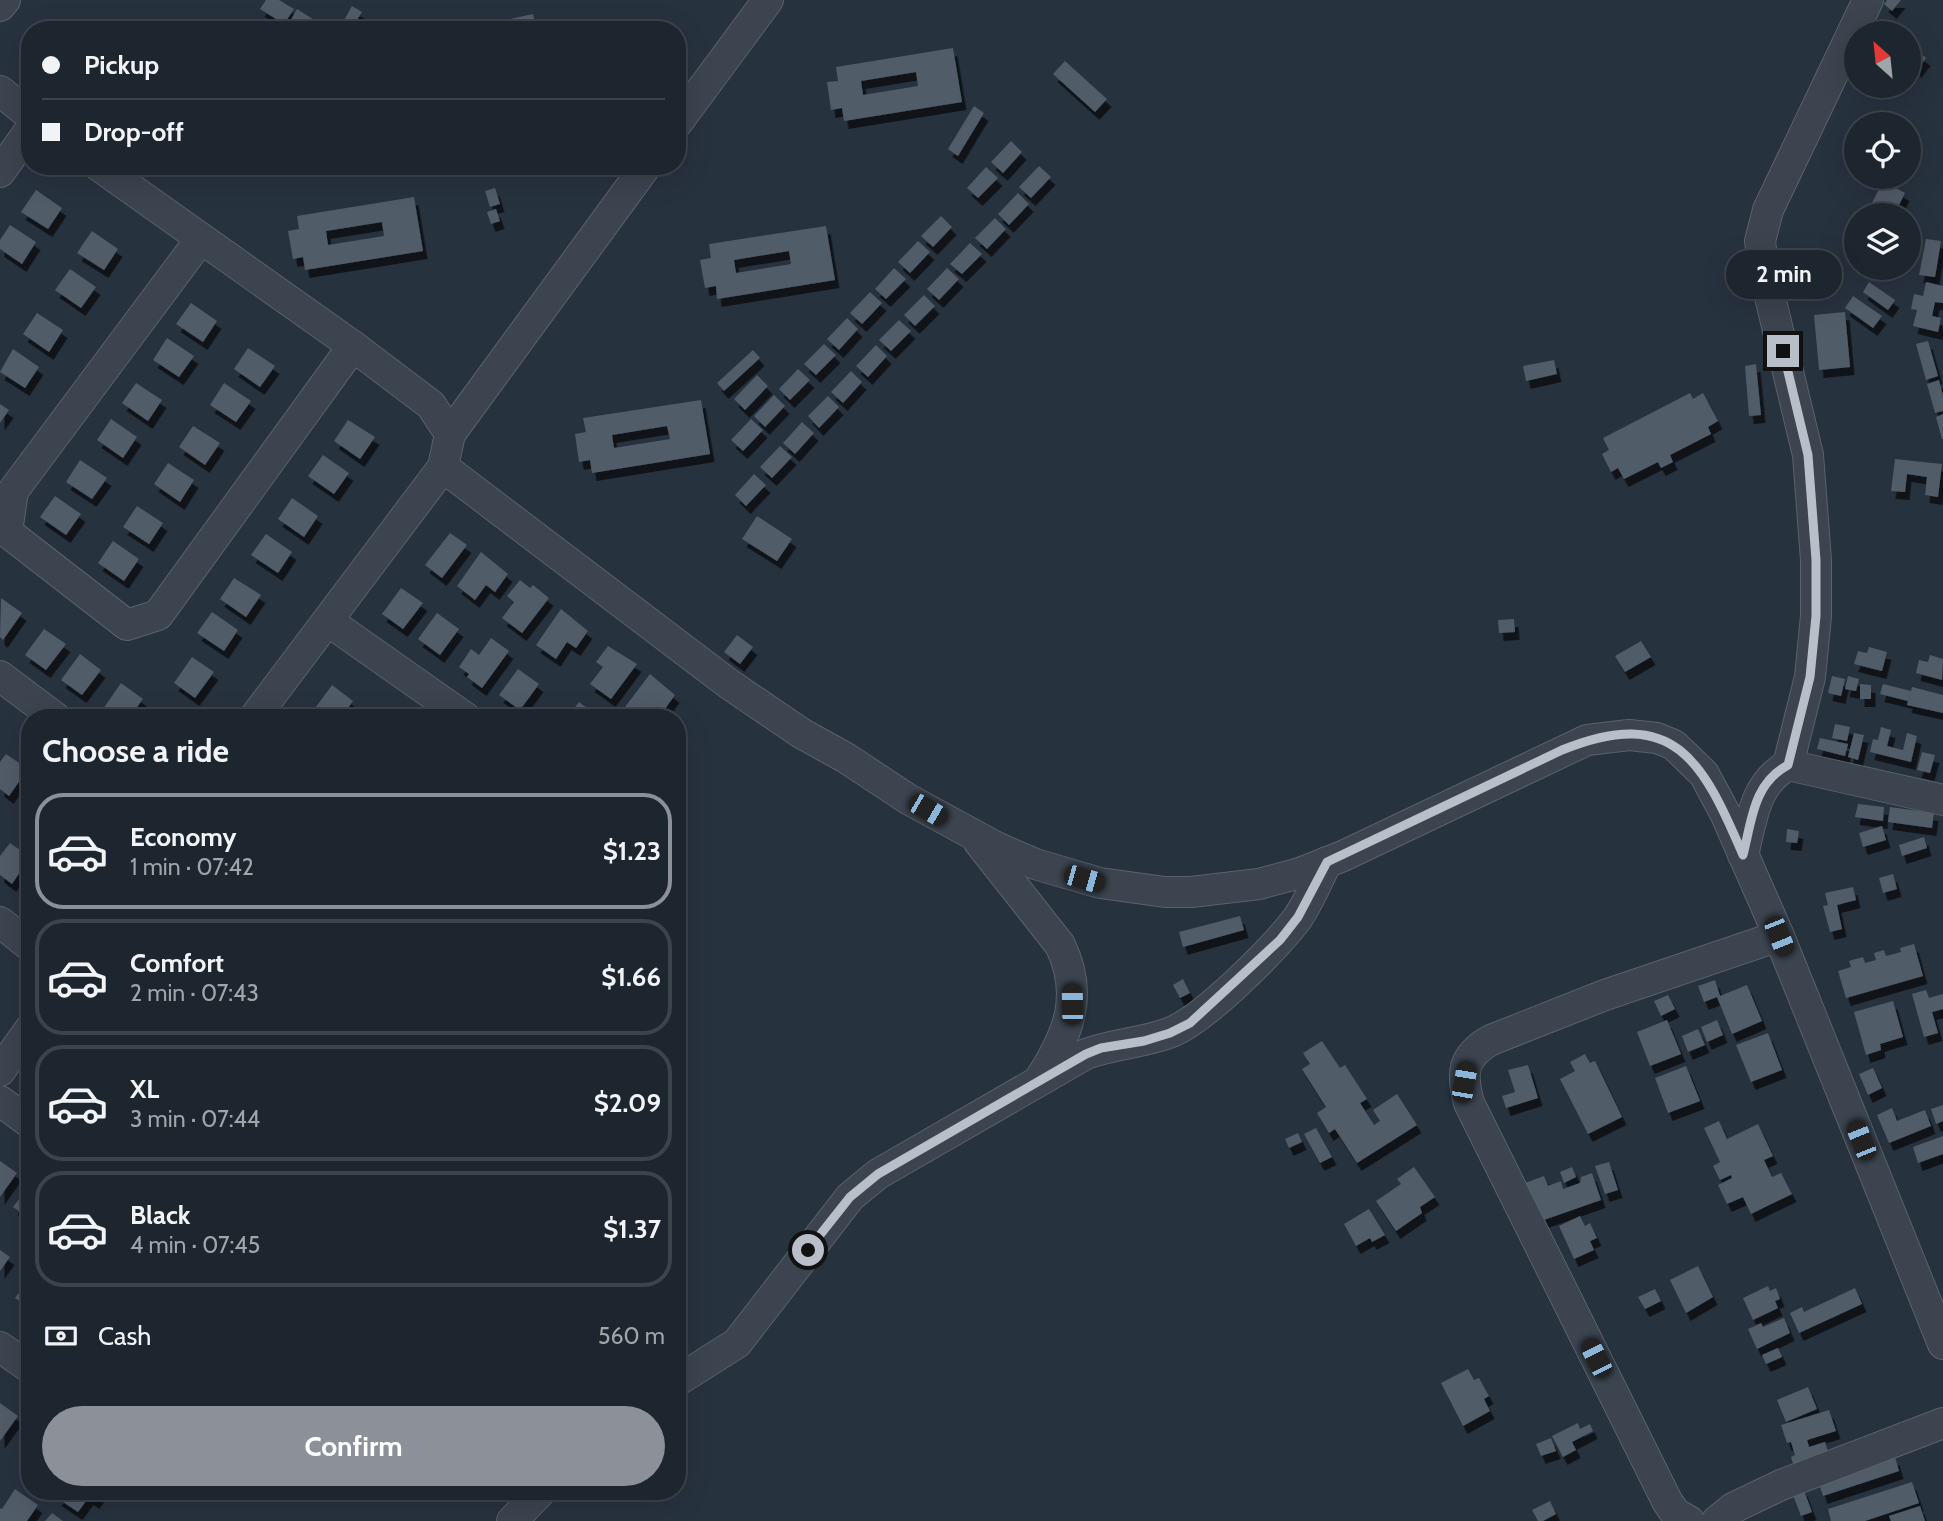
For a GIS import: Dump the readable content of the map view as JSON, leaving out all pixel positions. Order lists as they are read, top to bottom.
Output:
{
  "north": "top left",
  "page": {
    "banner": ["Pickup", "Drop-off"],
    "bubble": "2 min",
    "heading": "Choose a ride",
    "list": [
      {
        "name": "Economy",
        "note": "1 min · 07:42",
        "value": "$1.23"
      },
      {
        "name": "Comfort",
        "note": "2 min · 07:43",
        "value": "$1.66"
      },
      {
        "name": "XL",
        "note": "3 min · 07:44",
        "value": "$2.09"
      },
      {
        "name": "Black",
        "note": "4 min · 07:45",
        "value": "$1.37"
      }
    ],
    "pay": ["Cash", "560 m"],
    "buttons": "Confirm"
  }
}
